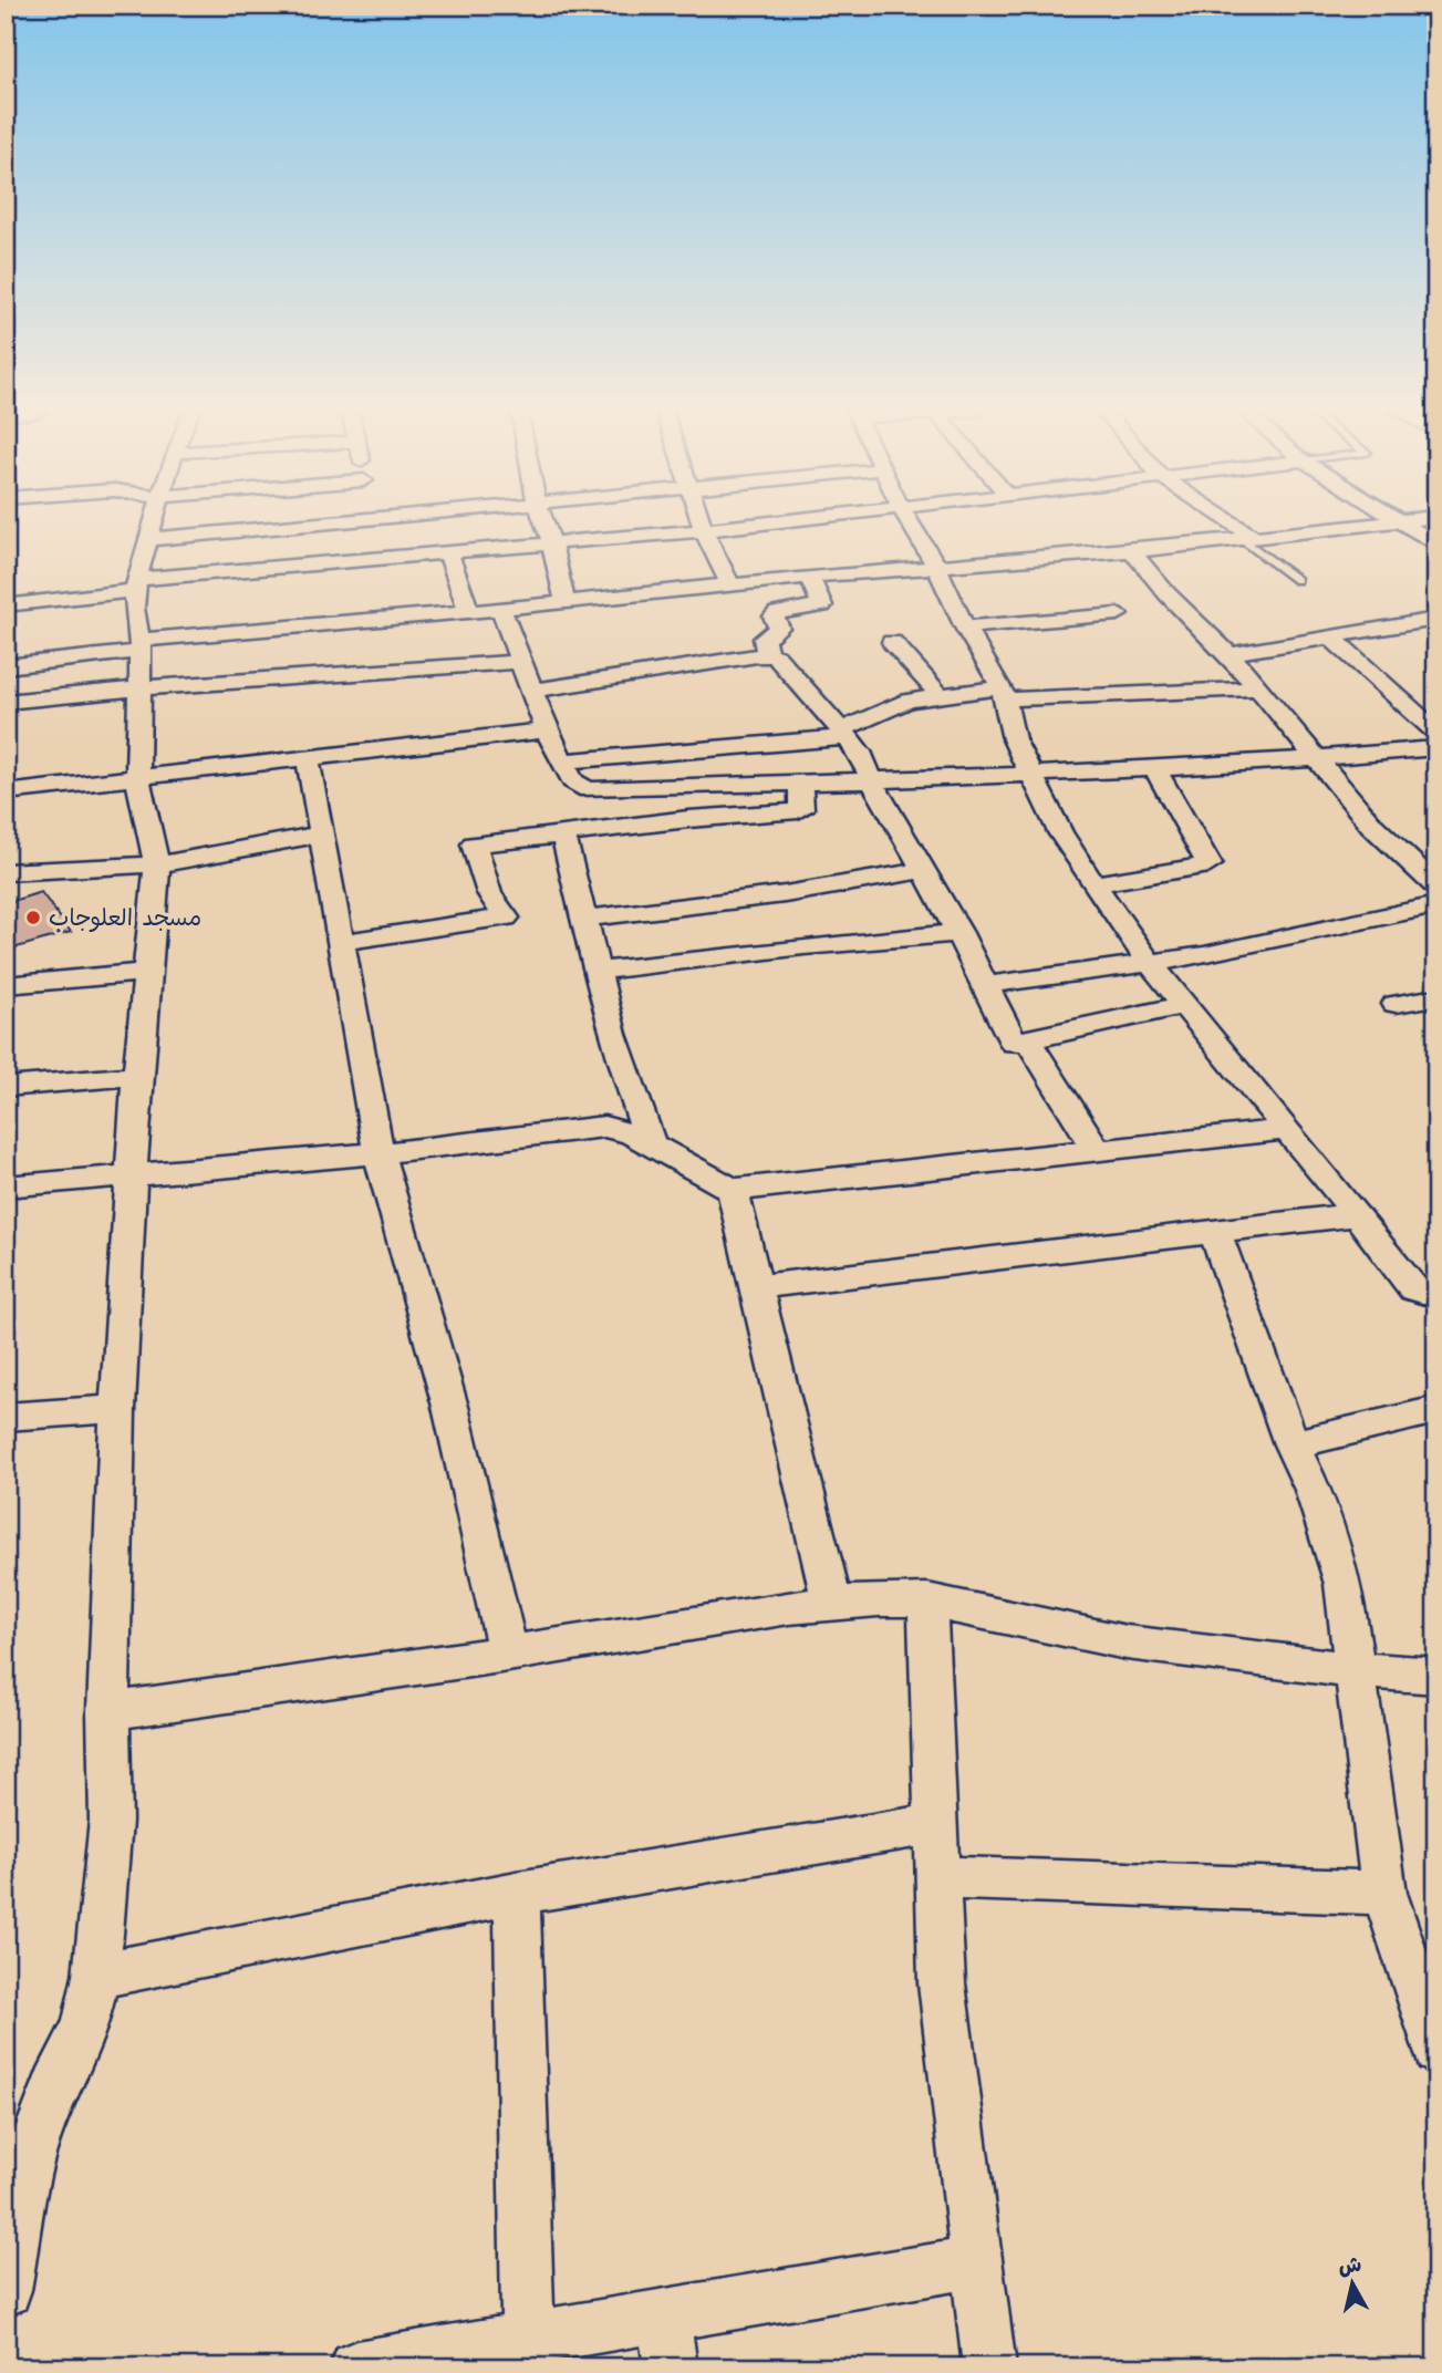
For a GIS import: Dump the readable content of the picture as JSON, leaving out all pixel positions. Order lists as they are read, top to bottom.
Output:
{
  "places": ["مسجد العلوجاب"],
  "north": "top"
}
